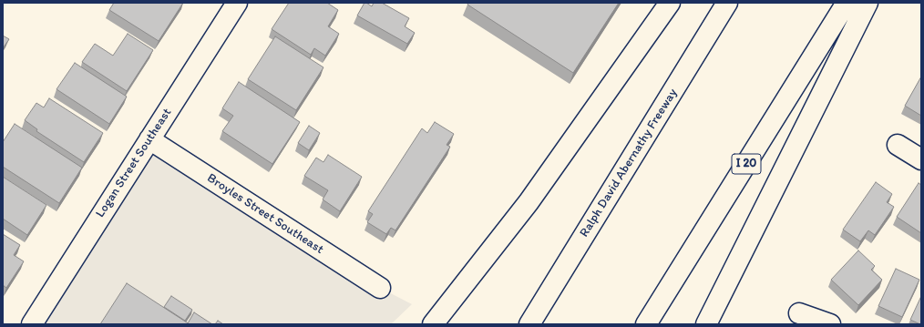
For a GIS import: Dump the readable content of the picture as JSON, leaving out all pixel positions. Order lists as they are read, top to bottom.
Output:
{
  "streets": {
    "main road": [
      "Logan Street Southeast",
      "Ralph David Abernathy Freeway",
      "I 20",
      "Broyles Street Southeast"
    ]
  },
  "crossings": [
    ["Logan Street Southeast", "Broyles Street Southeast"]
  ]
}
